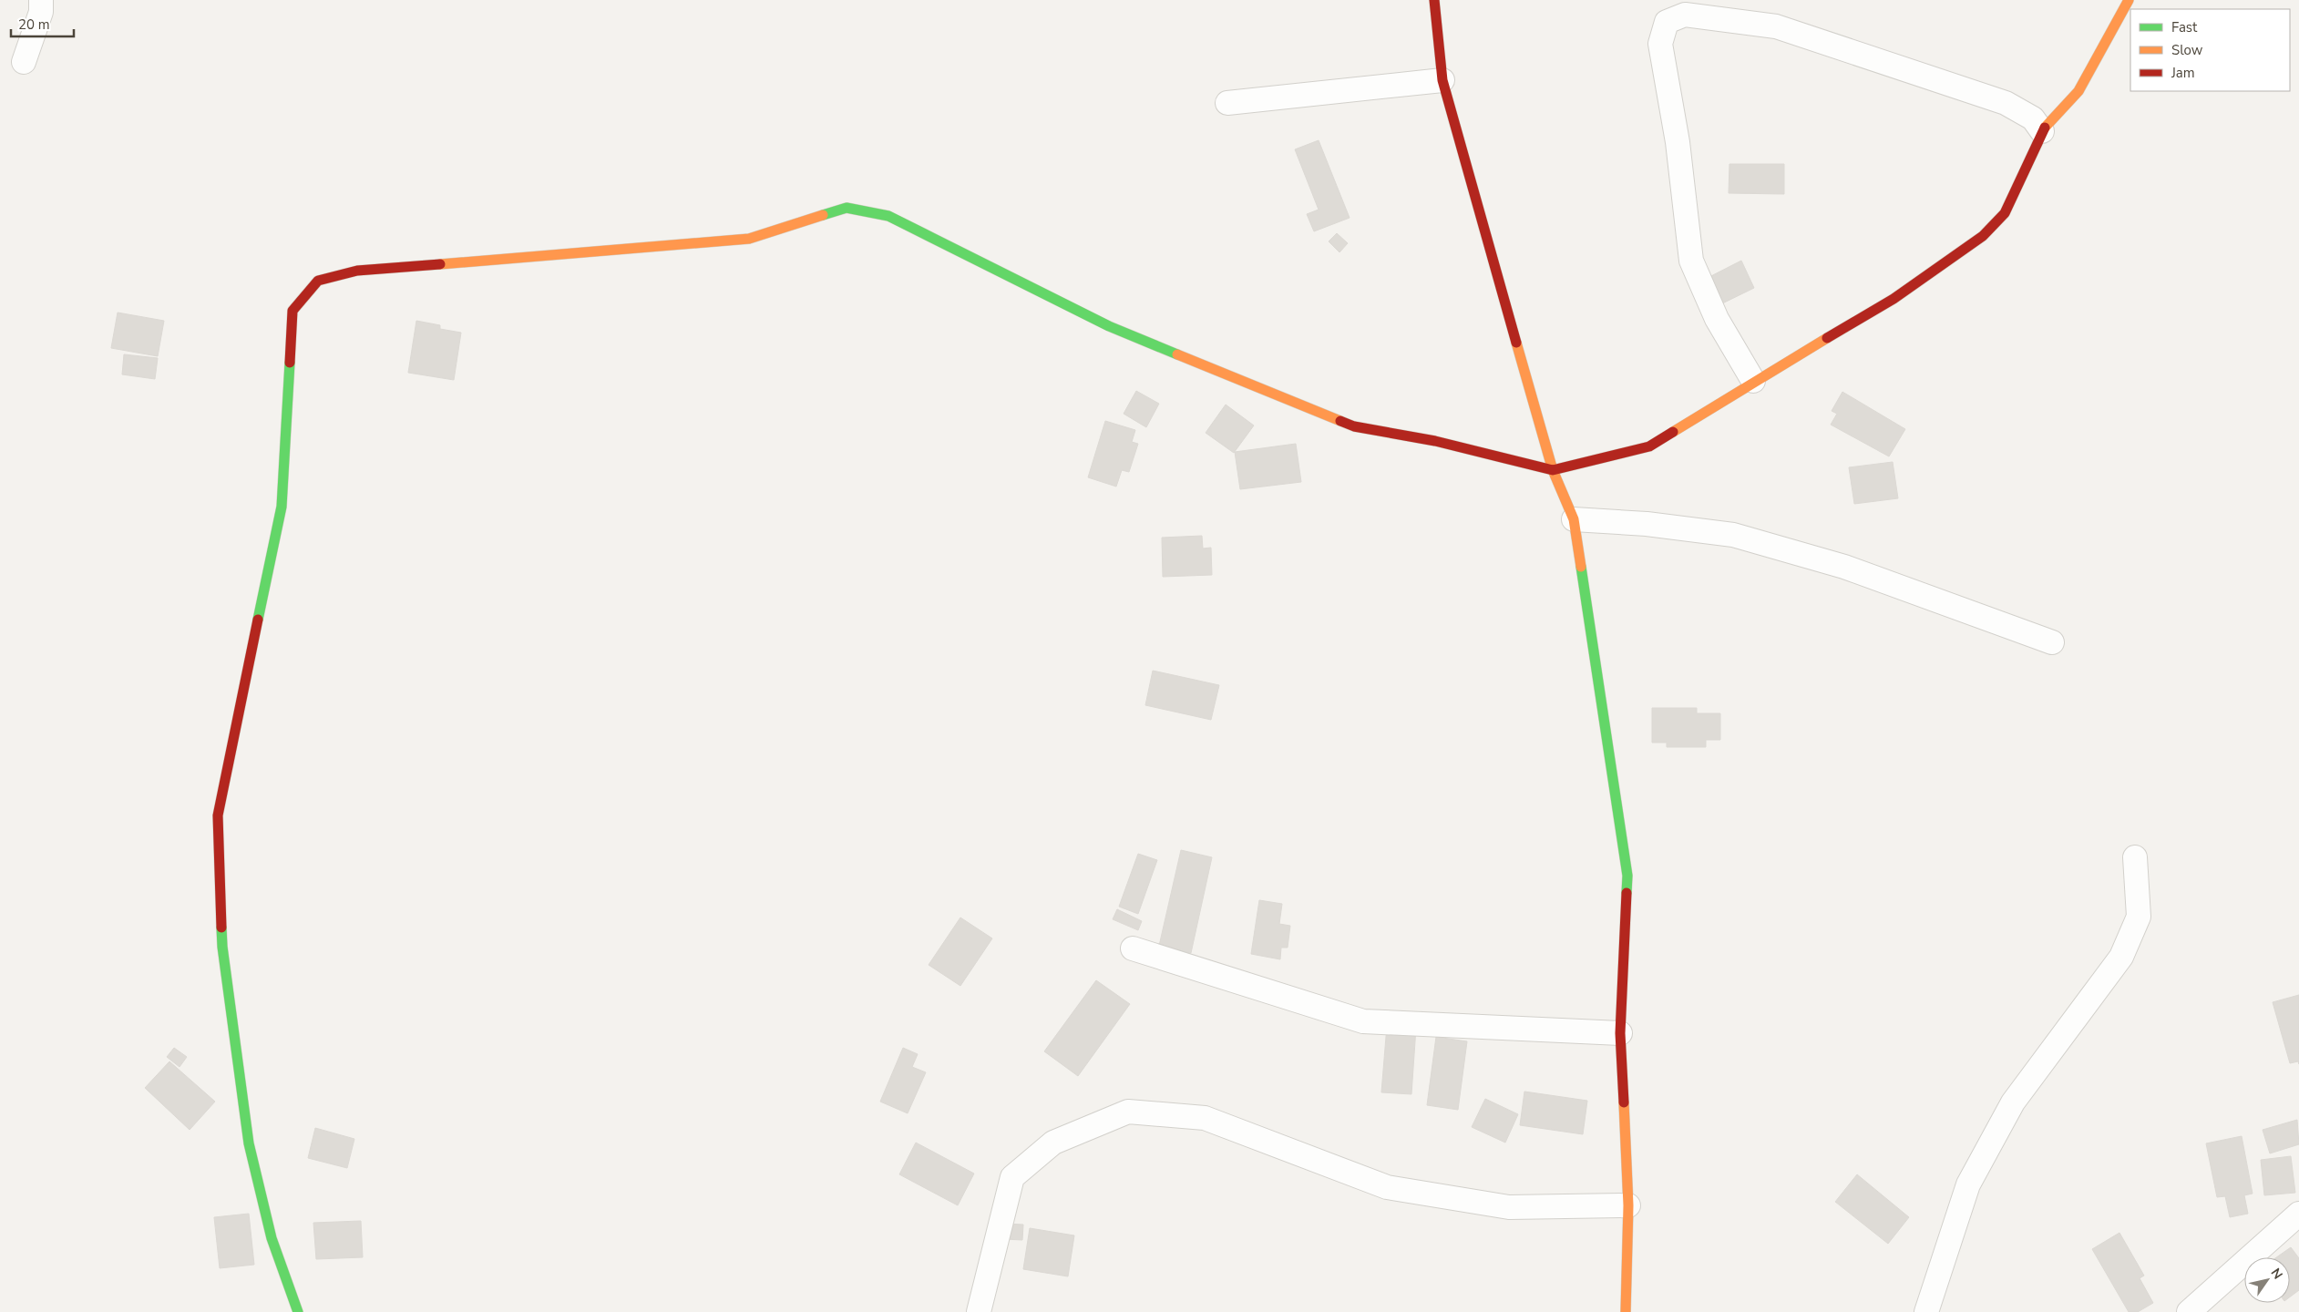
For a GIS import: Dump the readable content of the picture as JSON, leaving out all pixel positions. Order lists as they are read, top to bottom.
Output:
{
  "legend": ["Fast", "Slow", "Jam"],
  "scale_bar": "20 m",
  "north": "top right"
}
